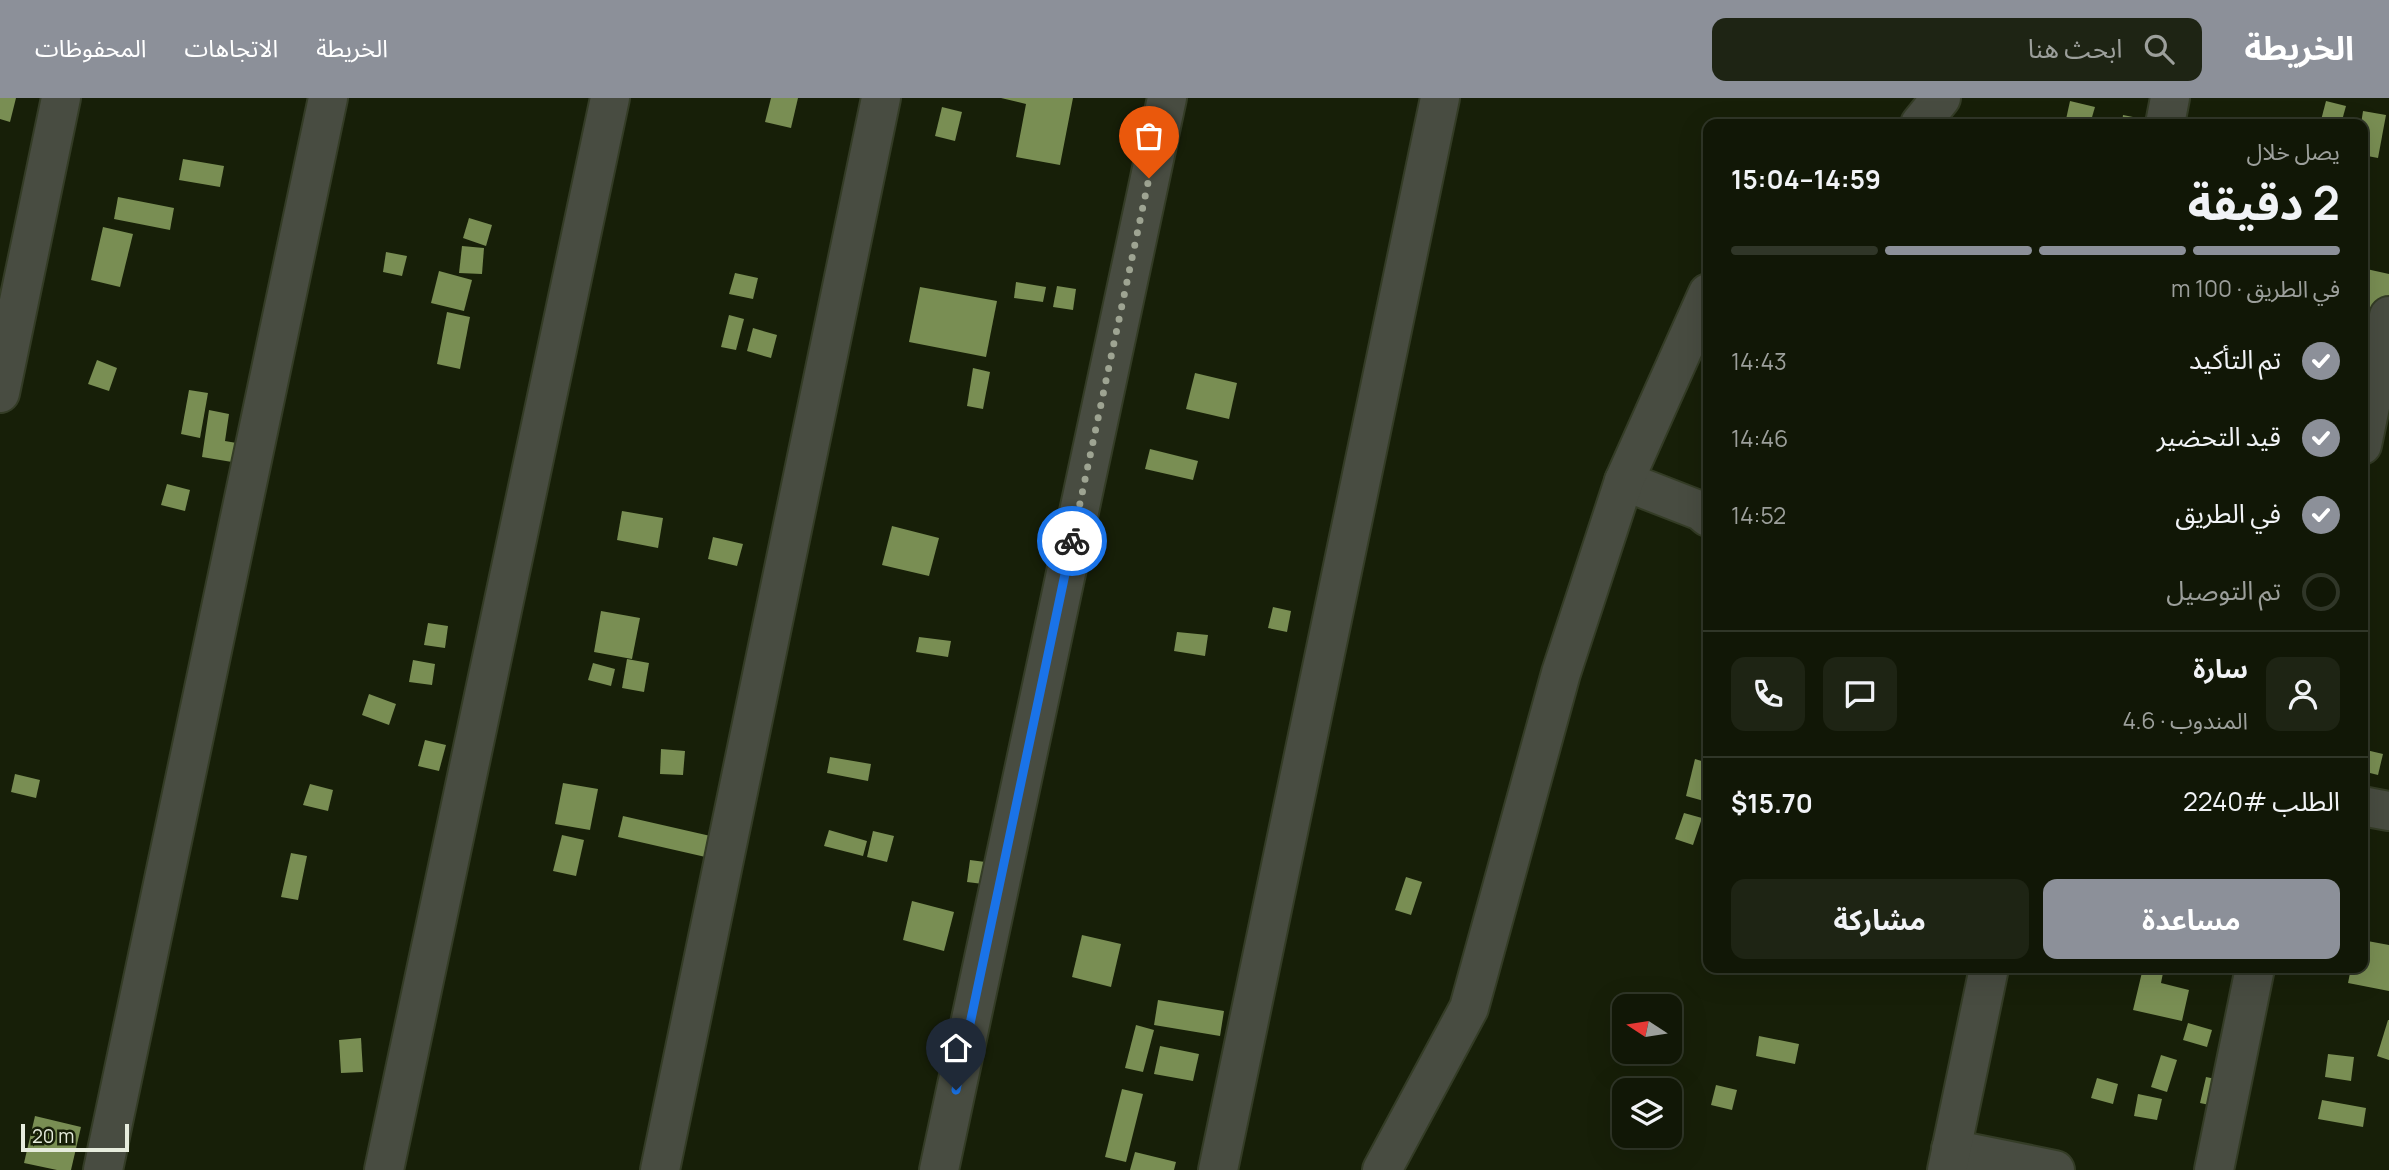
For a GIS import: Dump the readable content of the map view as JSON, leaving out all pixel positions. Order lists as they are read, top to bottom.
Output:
{
  "scale_bar": "20 m",
  "north": "left",
  "page": {
    "header": "الخريطة",
    "search": "ابحث هنا",
    "nav": ["الخريطة", "الاتجاهات", "المحفوظات"],
    "heading": ["2 دقيقة", "يصل خلال", "14:59–15:04"],
    "panel": [
      "سارة",
      "المندوب · 4.6",
      "الطلب #2240",
      "$15.70"
    ],
    "bar": "في الطريق · 100 m",
    "list": [
      ["تم التأكيد", "14:43"],
      ["قيد التحضير", "14:46"],
      ["في الطريق", "14:52"],
      "تم التوصيل"
    ],
    "buttons": ["مساعدة", "مشاركة"],
    "scale": "20 m"
  }
}
